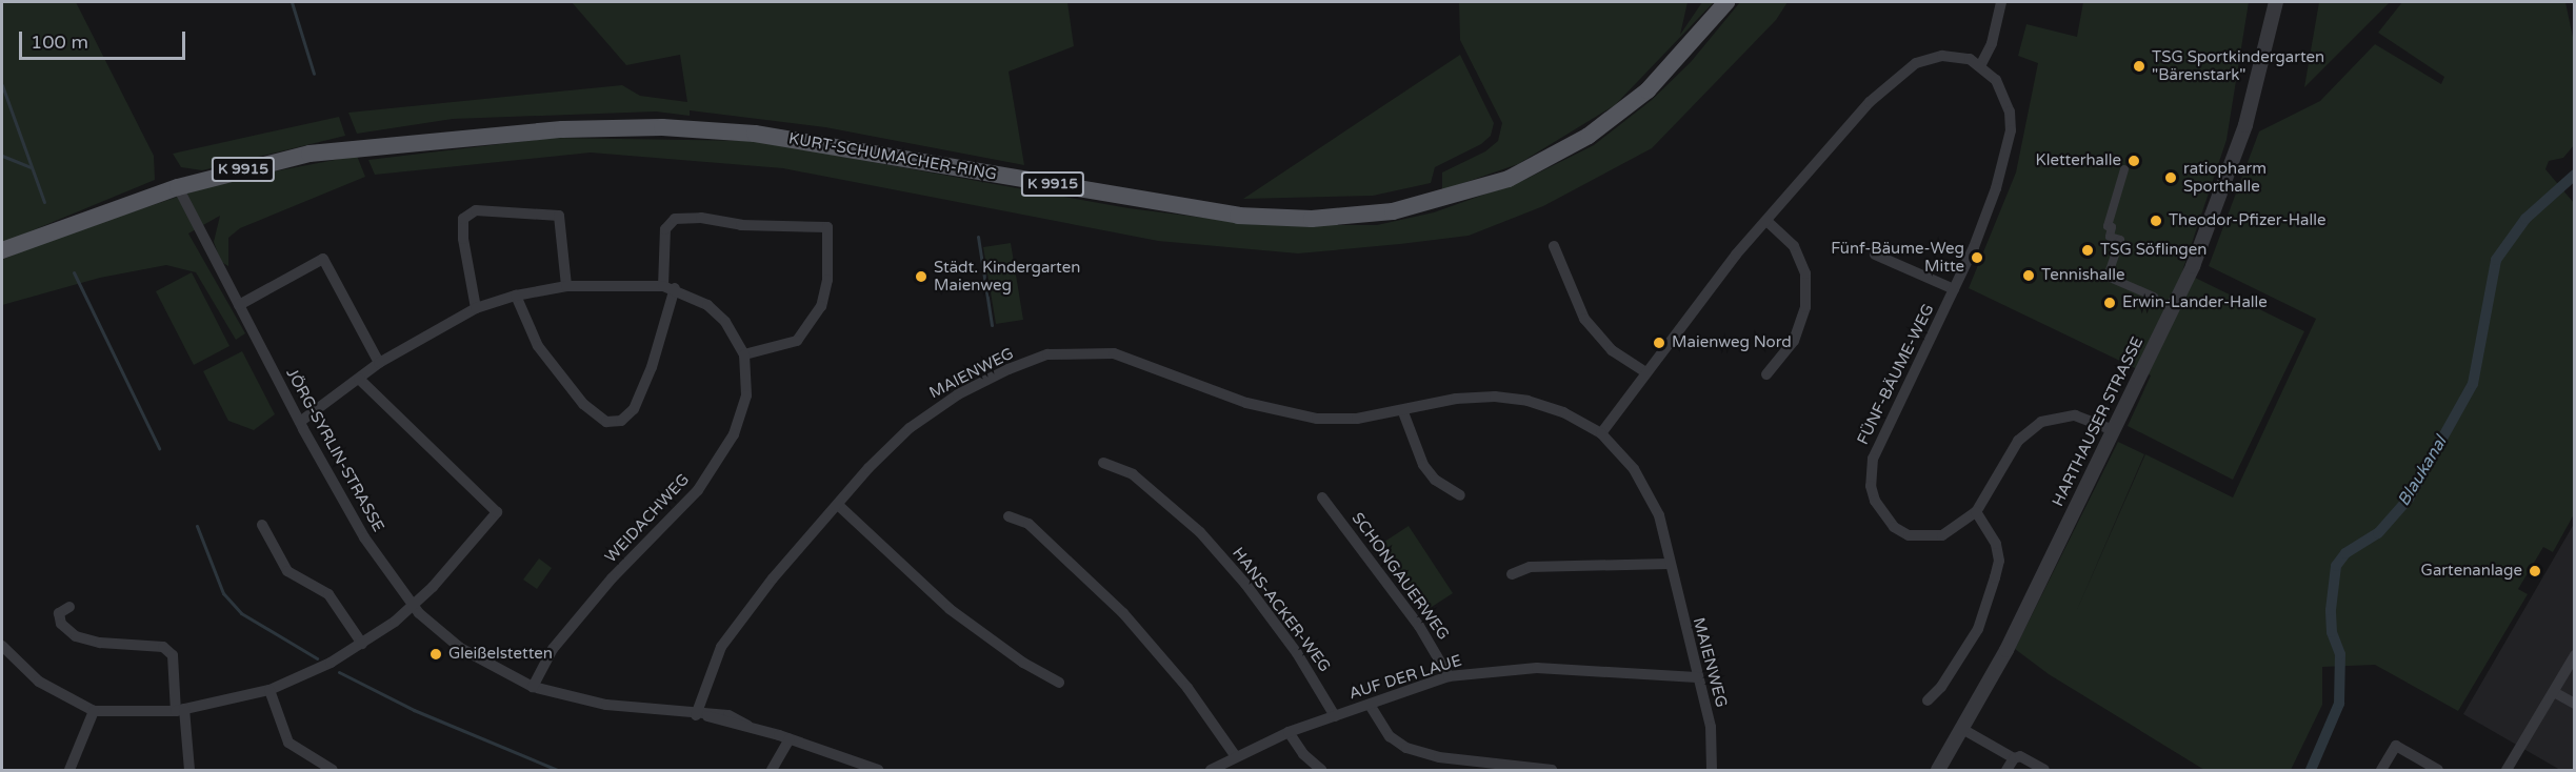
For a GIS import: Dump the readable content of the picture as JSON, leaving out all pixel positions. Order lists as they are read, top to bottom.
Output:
{
  "streets": {
    "main road": ["KURT-SCHUMACHER-RING", "K 9915"],
    "street": [
      "MAIENWEG",
      "FÜNF-BÄUME-WEG",
      "HARTHAUSER STRASSE",
      "JÖRG-SYRLIN-STRASSE",
      "WEIDACHWEG",
      "SCHONGAUERWEG",
      "HANS-ACKER-WEG",
      "AUF DER LAUE"
    ]
  },
  "crossings": [
    ["KURT-SCHUMACHER-RING", "JÖRG-SYRLIN-STRASSE"],
    ["MAIENWEG", "JÖRG-SYRLIN-STRASSE"],
    ["MAIENWEG", "AUF DER LAUE"],
    ["FÜNF-BÄUME-WEG", "HARTHAUSER STRASSE"],
    ["JÖRG-SYRLIN-STRASSE", "WEIDACHWEG"],
    ["SCHONGAUERWEG", "AUF DER LAUE"],
    ["HANS-ACKER-WEG", "AUF DER LAUE"]
  ],
  "water": ["Blaukanal"],
  "places": [
    "TSG Sportkindergarten \"Bärenstark\"",
    "Kletterhalle",
    "ratiopharm Sporthalle",
    "Theodor-Pfizer-Halle",
    "TSG Söflingen",
    "Fünf-Bäume-Weg Mitte",
    "Tennishalle",
    "Städt. Kindergarten Maienweg",
    "Erwin-Lander-Halle",
    "Maienweg Nord",
    "Gartenanlage",
    "Gleißelstetten"
  ],
  "scale_bar": "100 m"
}
